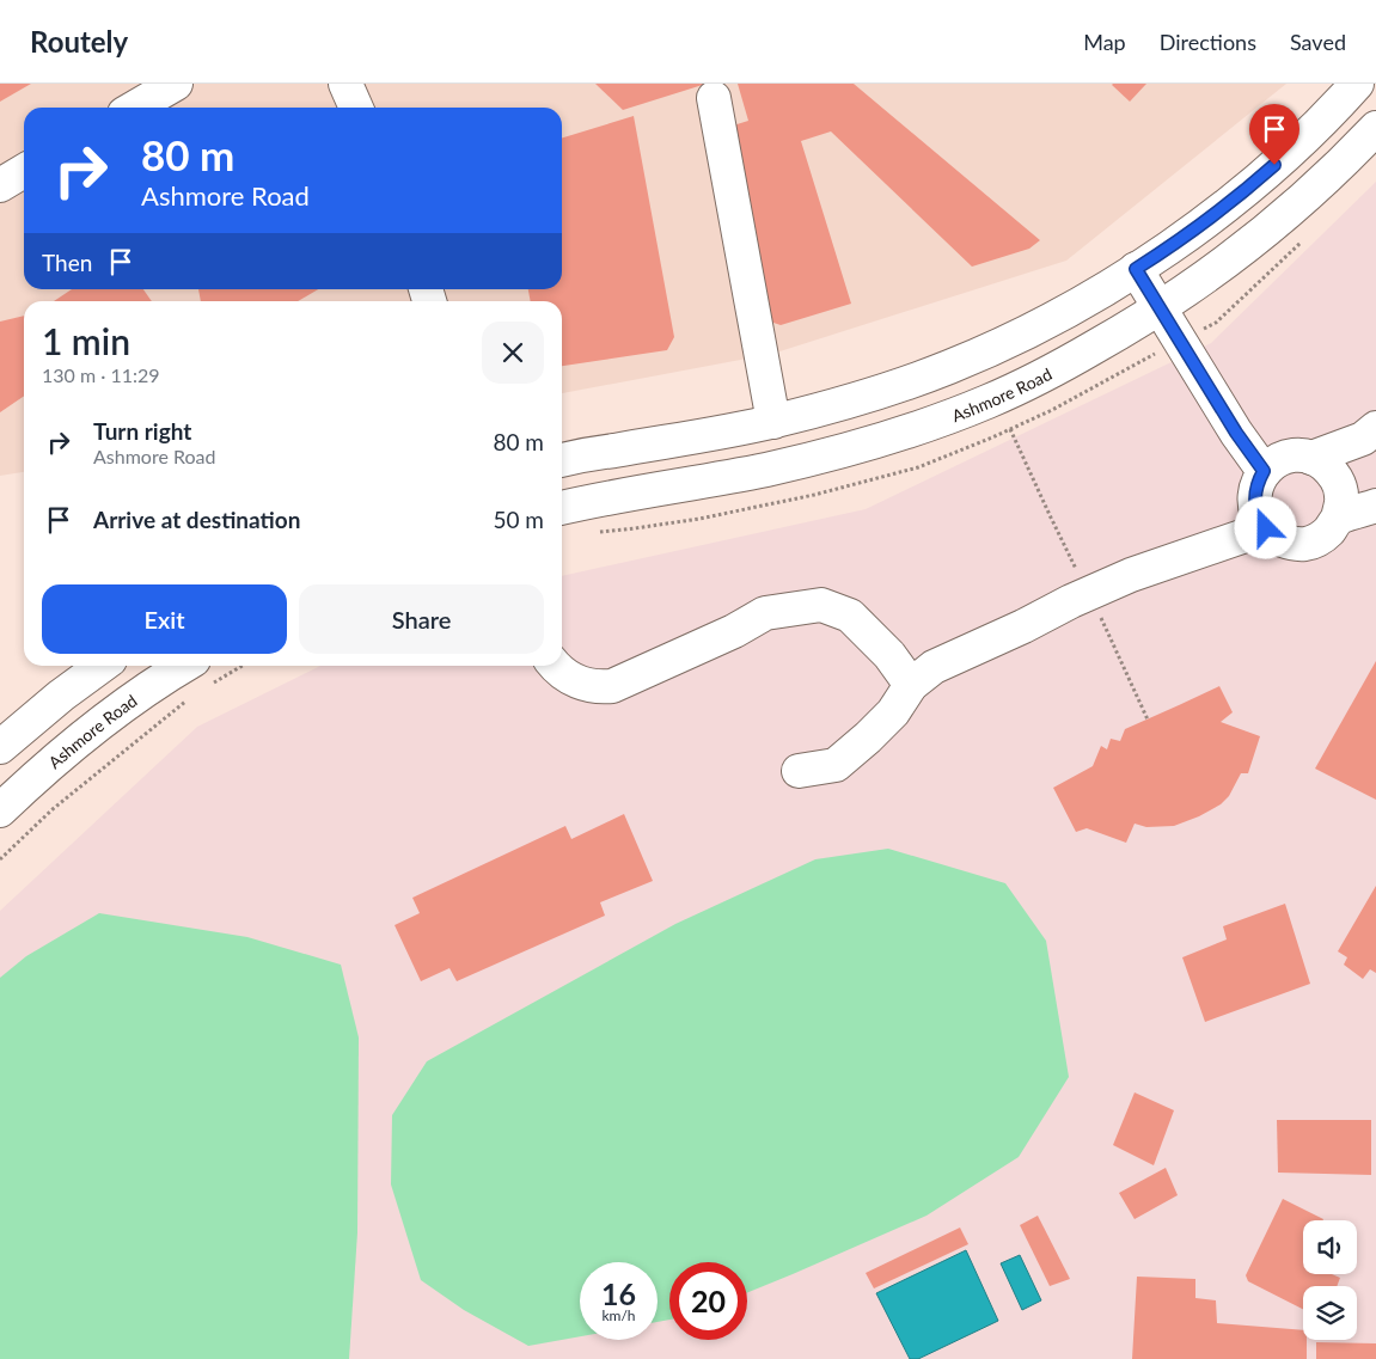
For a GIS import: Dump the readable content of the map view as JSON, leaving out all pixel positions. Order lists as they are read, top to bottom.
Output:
{
  "streets": {
    "main road": ["Ashmore Road"]
  },
  "page": {
    "header": "Routely",
    "nav": ["Map", "Directions", "Saved"],
    "turn": ["80 m", "Ashmore Road"],
    "then": "Then",
    "heading": ["1 min", "130 m · 11:29"],
    "list": [
      {
        "name": "Turn right",
        "note": "Ashmore Road",
        "value": "80 m"
      },
      {
        "name": "Arrive at destination",
        "value": "50 m"
      }
    ],
    "buttons": ["Exit", "Share"],
    "speed": "16 km/h",
    "limit": "20"
  }
}
